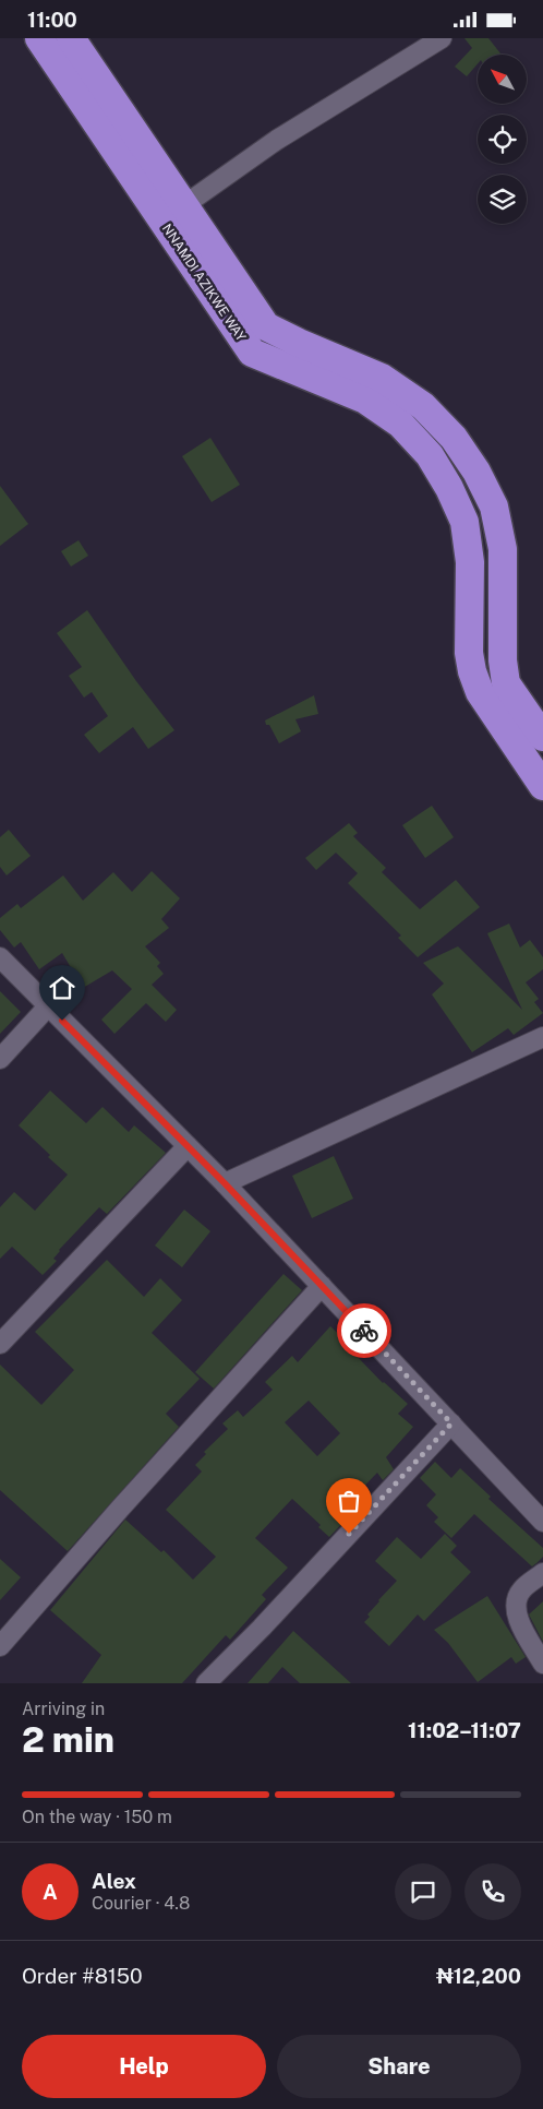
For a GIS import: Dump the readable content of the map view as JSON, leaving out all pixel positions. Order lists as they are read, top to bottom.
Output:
{
  "streets": {
    "highway": ["NNAMDI AZIKWE WAY"]
  },
  "north": "top left",
  "page": {
    "status": "11:00",
    "heading": ["2 min", "Arriving in", "11:02–11:07"],
    "panel": [
      "Alex",
      "Courier · 4.8",
      "Order #8150",
      "₦12,200"
    ],
    "bar": "On the way · 150 m",
    "round": "A",
    "buttons": ["Help", "Share"]
  }
}
